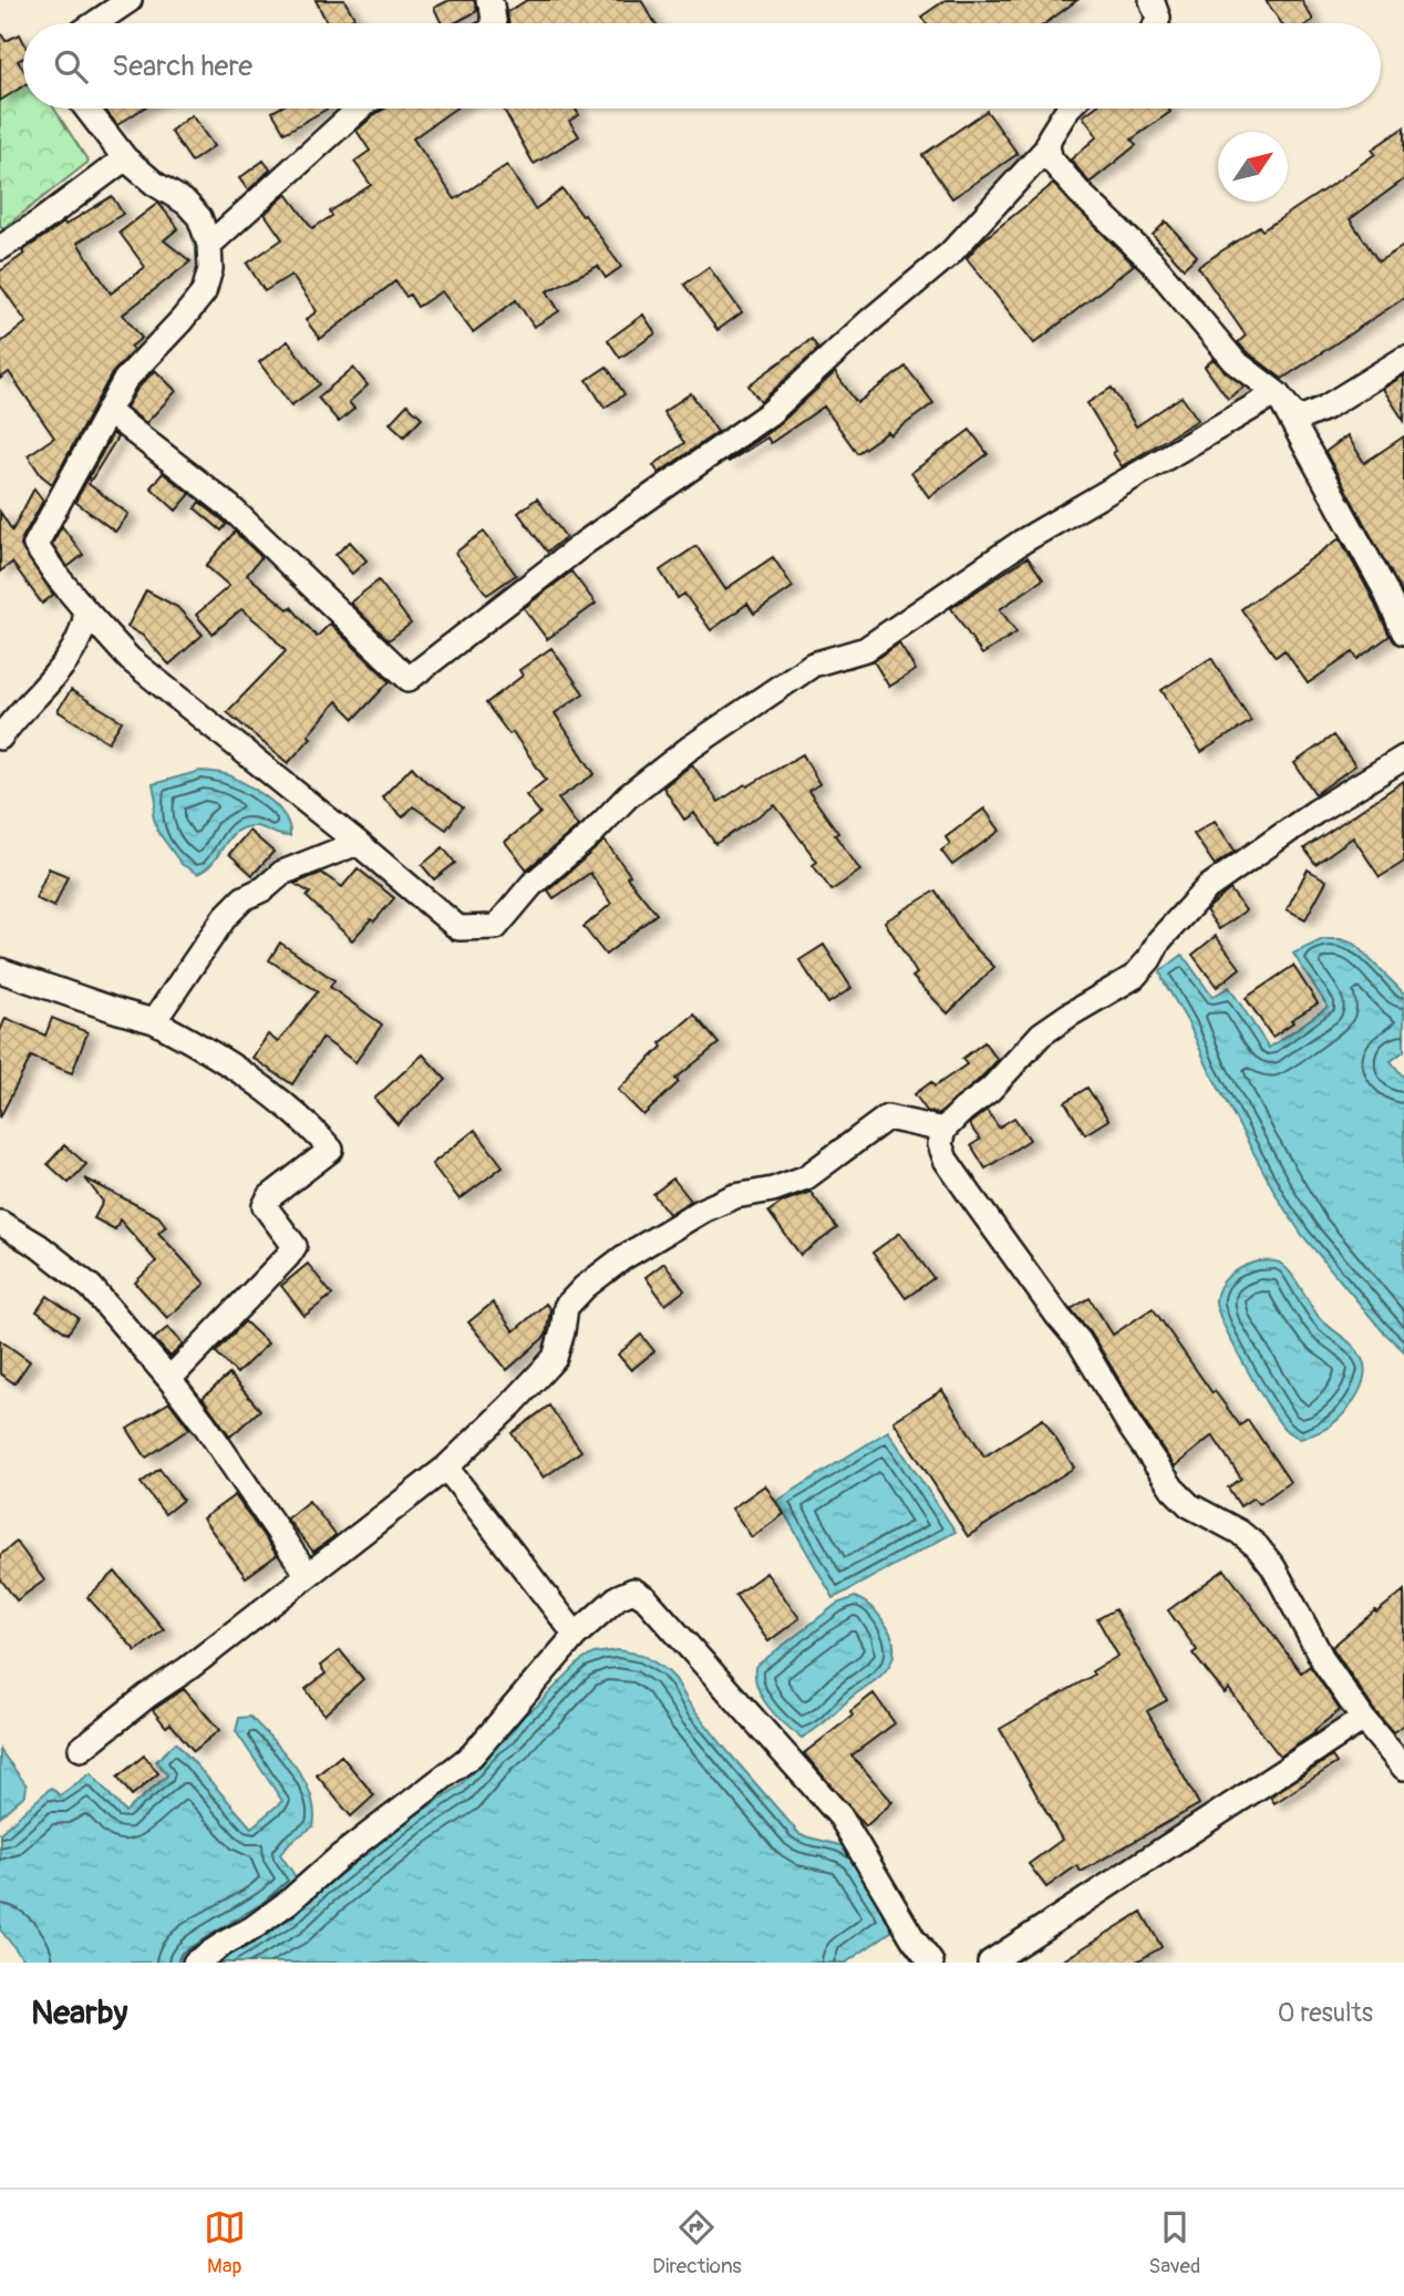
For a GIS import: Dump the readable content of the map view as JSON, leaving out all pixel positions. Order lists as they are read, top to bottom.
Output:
{
  "north": "top right",
  "page": {
    "search": "Search here",
    "heading": ["Nearby", "0 results"],
    "nav": ["Map", "Directions", "Saved"]
  }
}
